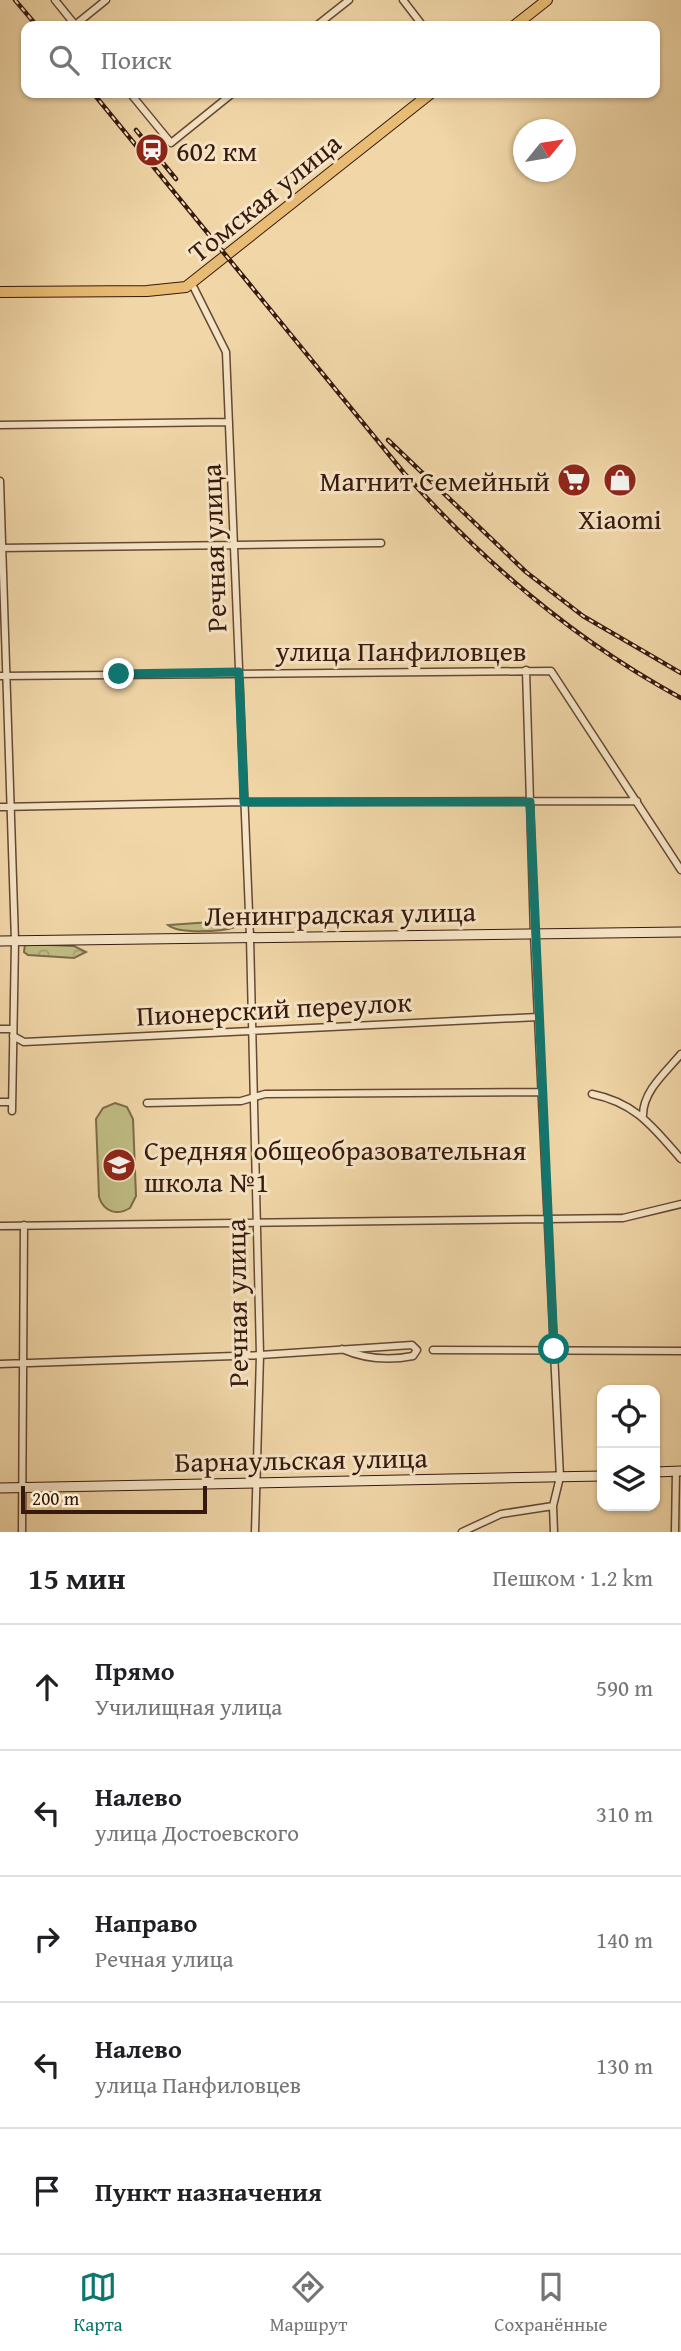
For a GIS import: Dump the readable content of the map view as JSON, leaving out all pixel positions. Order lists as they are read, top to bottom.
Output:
{
  "streets": {
    "main road": ["Томская улица"],
    "street": [
      "Речная улица",
      "улица Панфиловцев",
      "Ленинградская улица",
      "Пионерский переулок",
      "Барнаульская улица"
    ]
  },
  "crossings": [
    ["Томская улица", "Речная улица"],
    ["Речная улица", "улица Панфиловцев"],
    ["Речная улица", "Ленинградская улица"],
    ["Речная улица", "Пионерский переулок"],
    ["Речная улица", "Барнаульская улица"]
  ],
  "places": {
    "station": ["602 км"],
    "supermarket": ["Магнит Семейный"],
    "shop": ["Xiaomi"],
    "school or university": ["Средняя общеобразовательная школа №1"]
  },
  "scale_bar": "200 m",
  "north": "top right",
  "page": {
    "search": "Поиск",
    "scale": "200 m",
    "heading": ["15 мин", "Пешком · 1.2 km"],
    "list": [
      ["Прямо", "Училищная улица", "590 m"],
      ["Налево", "улица Достоевского", "310 m"],
      ["Направо", "Речная улица", "140 m"],
      ["Налево", "улица Панфиловцев", "130 m"],
      "Пункт назначения"
    ],
    "nav": ["Карта", "Маршрут", "Сохранённые"]
  }
}
